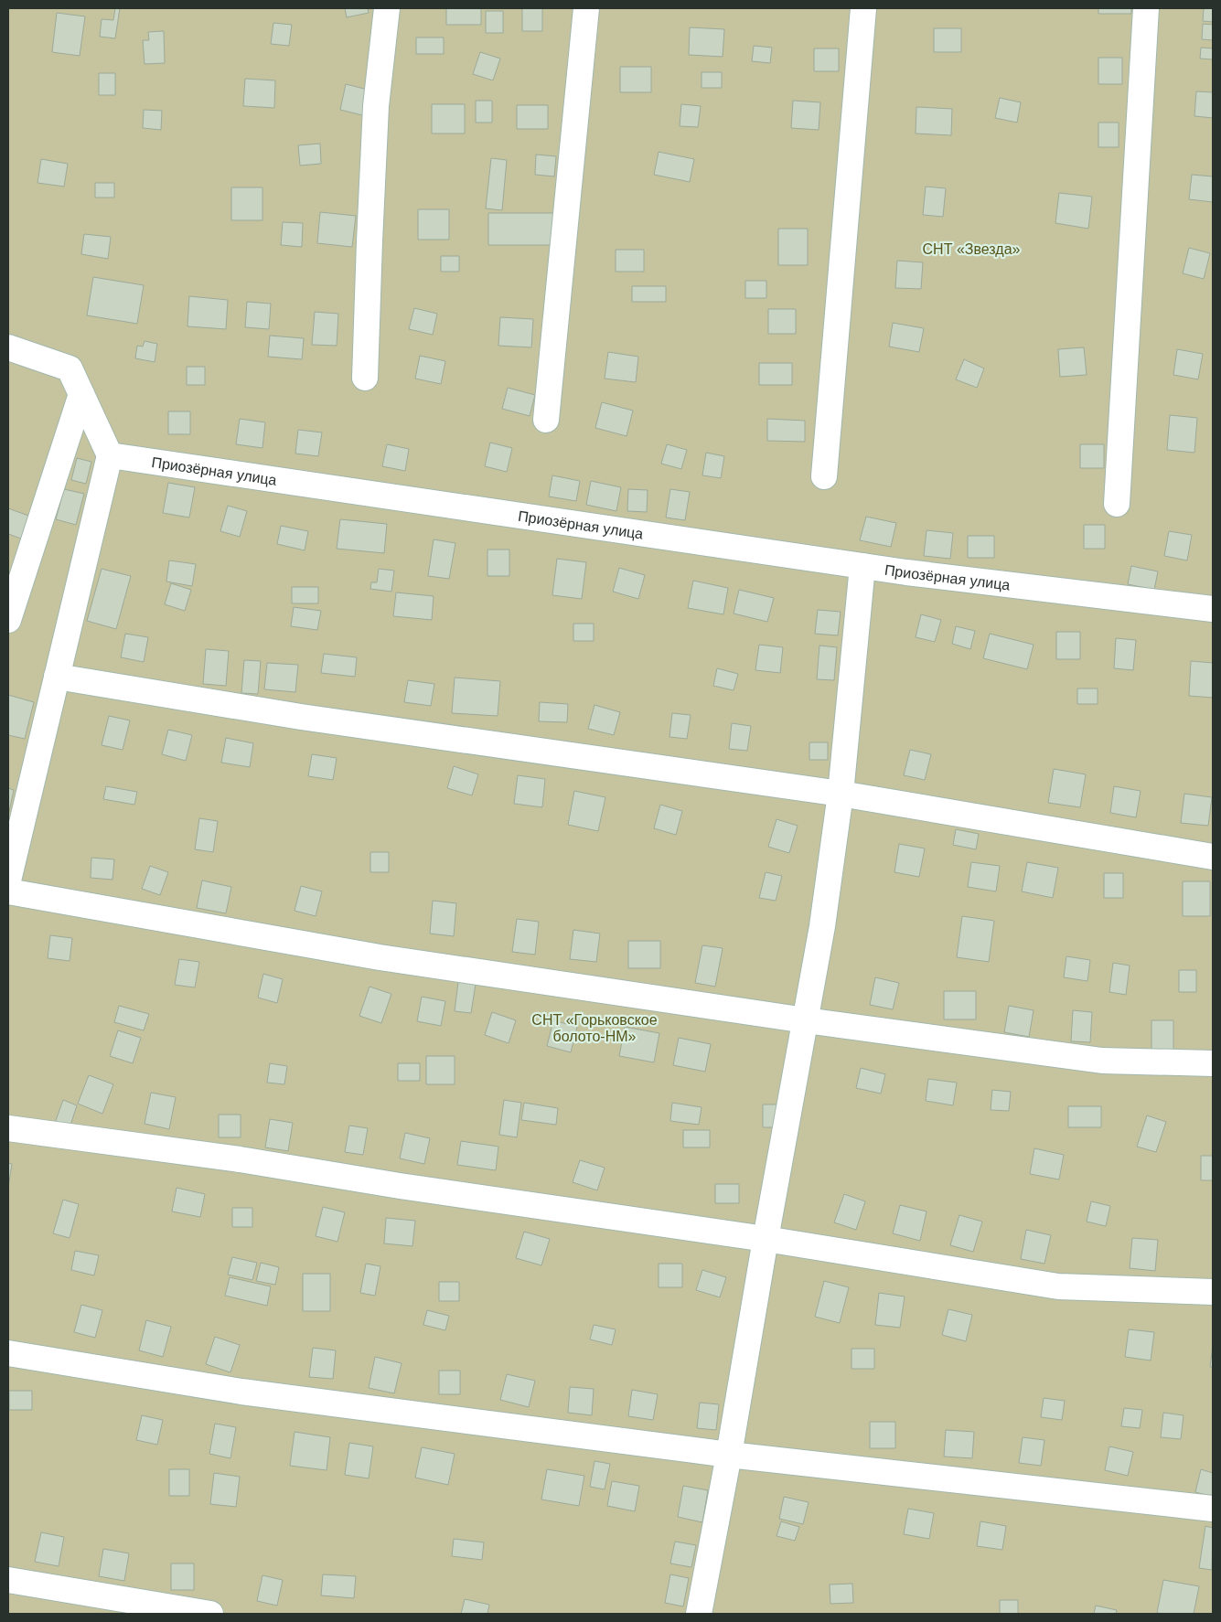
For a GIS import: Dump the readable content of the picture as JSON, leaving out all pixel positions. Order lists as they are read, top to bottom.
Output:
{
  "streets": {
    "street": ["Приозёрная улица"]
  },
  "parks": ["СНТ «Звезда»", "СНТ «Горьковское болото-НМ»"]
}
